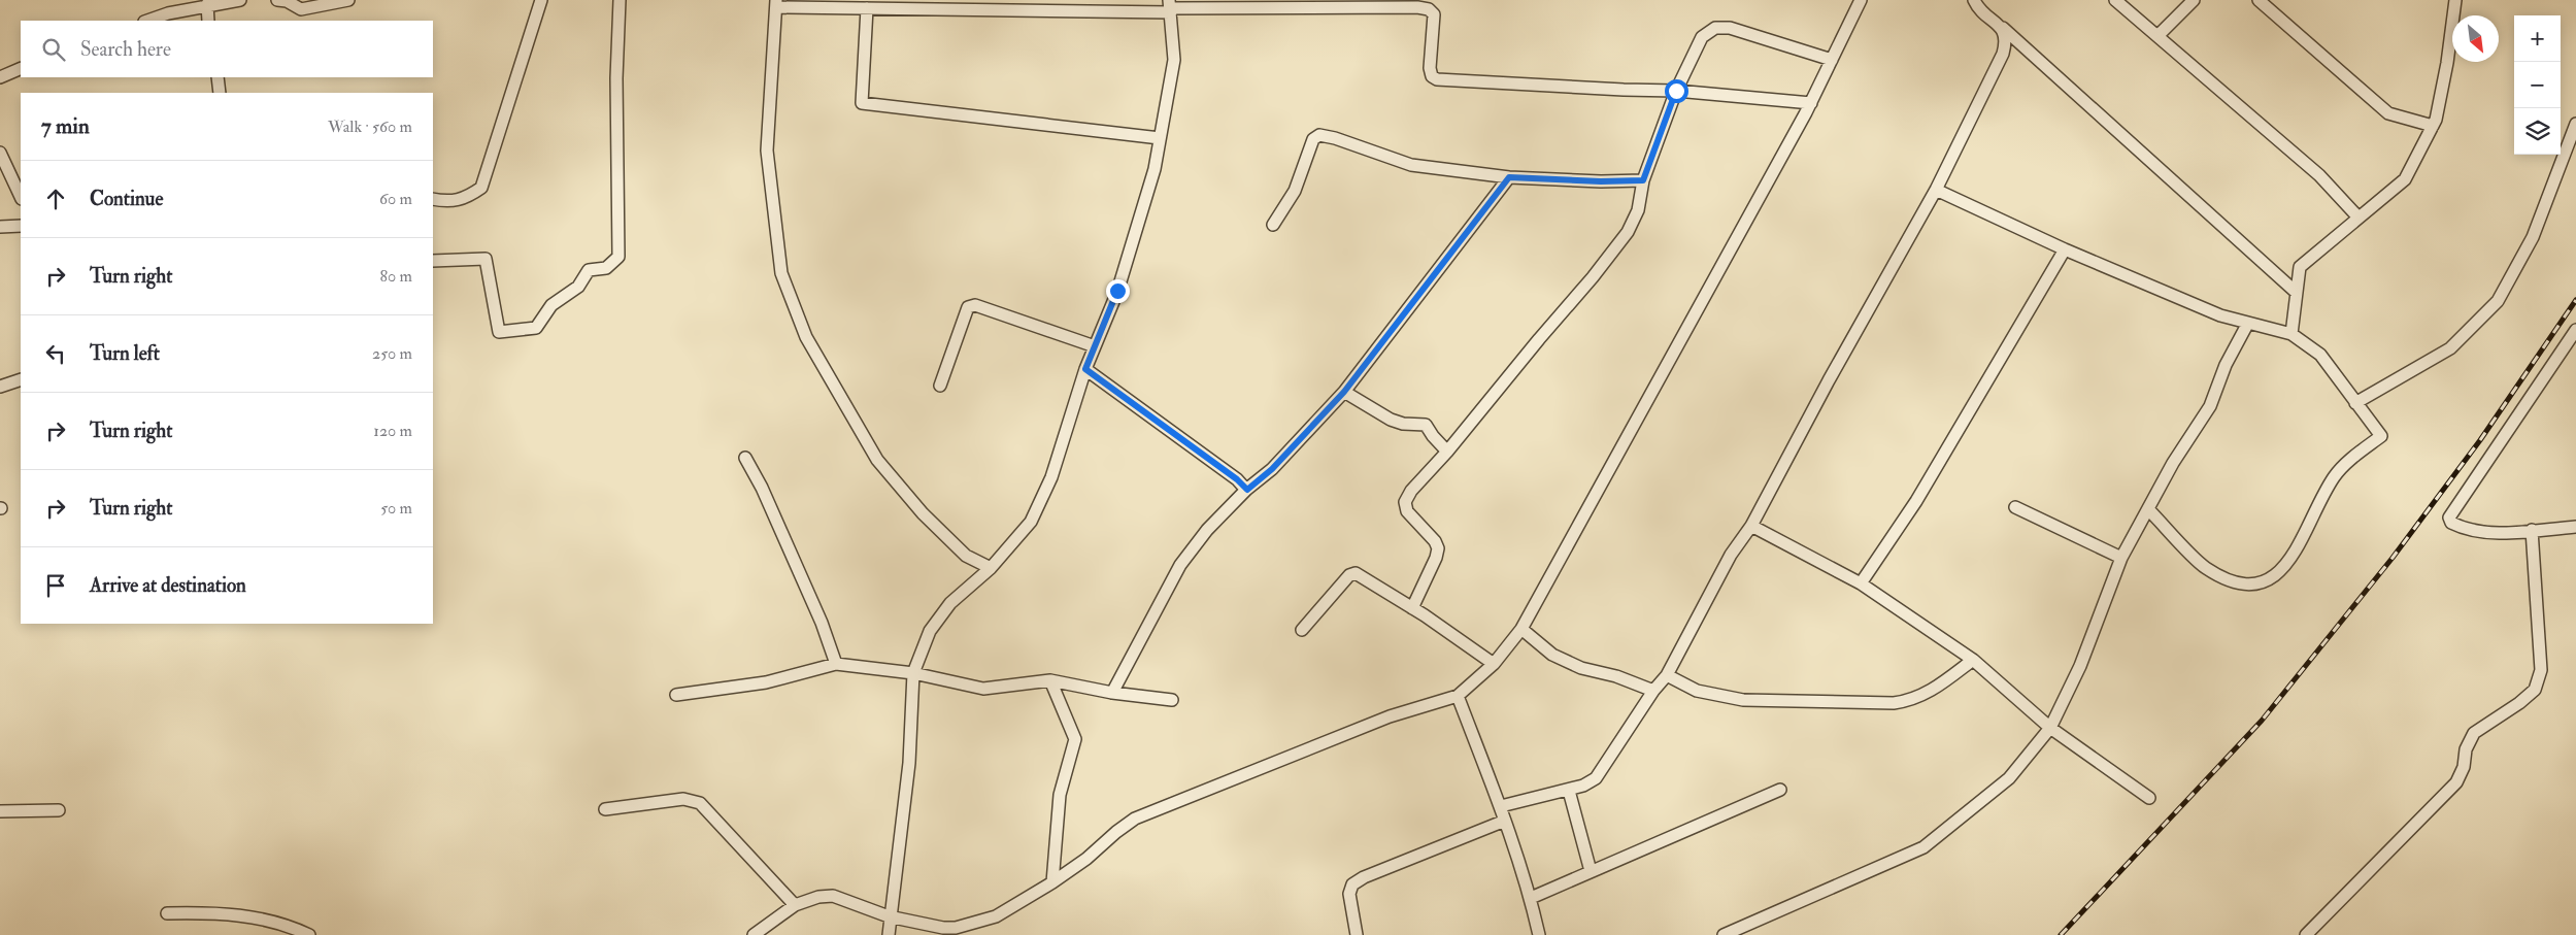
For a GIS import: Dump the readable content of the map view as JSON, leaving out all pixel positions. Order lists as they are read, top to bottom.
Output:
{
  "north": "bottom right",
  "page": {
    "map_buttons": ["+", "−"],
    "search": "Search here",
    "heading": ["7 min", "Walk · 560 m"],
    "list": [
      ["Continue", "60 m"],
      ["Turn right", "80 m"],
      ["Turn left", "250 m"],
      ["Turn right", "120 m"],
      ["Turn right", "50 m"],
      "Arrive at destination"
    ]
  }
}
